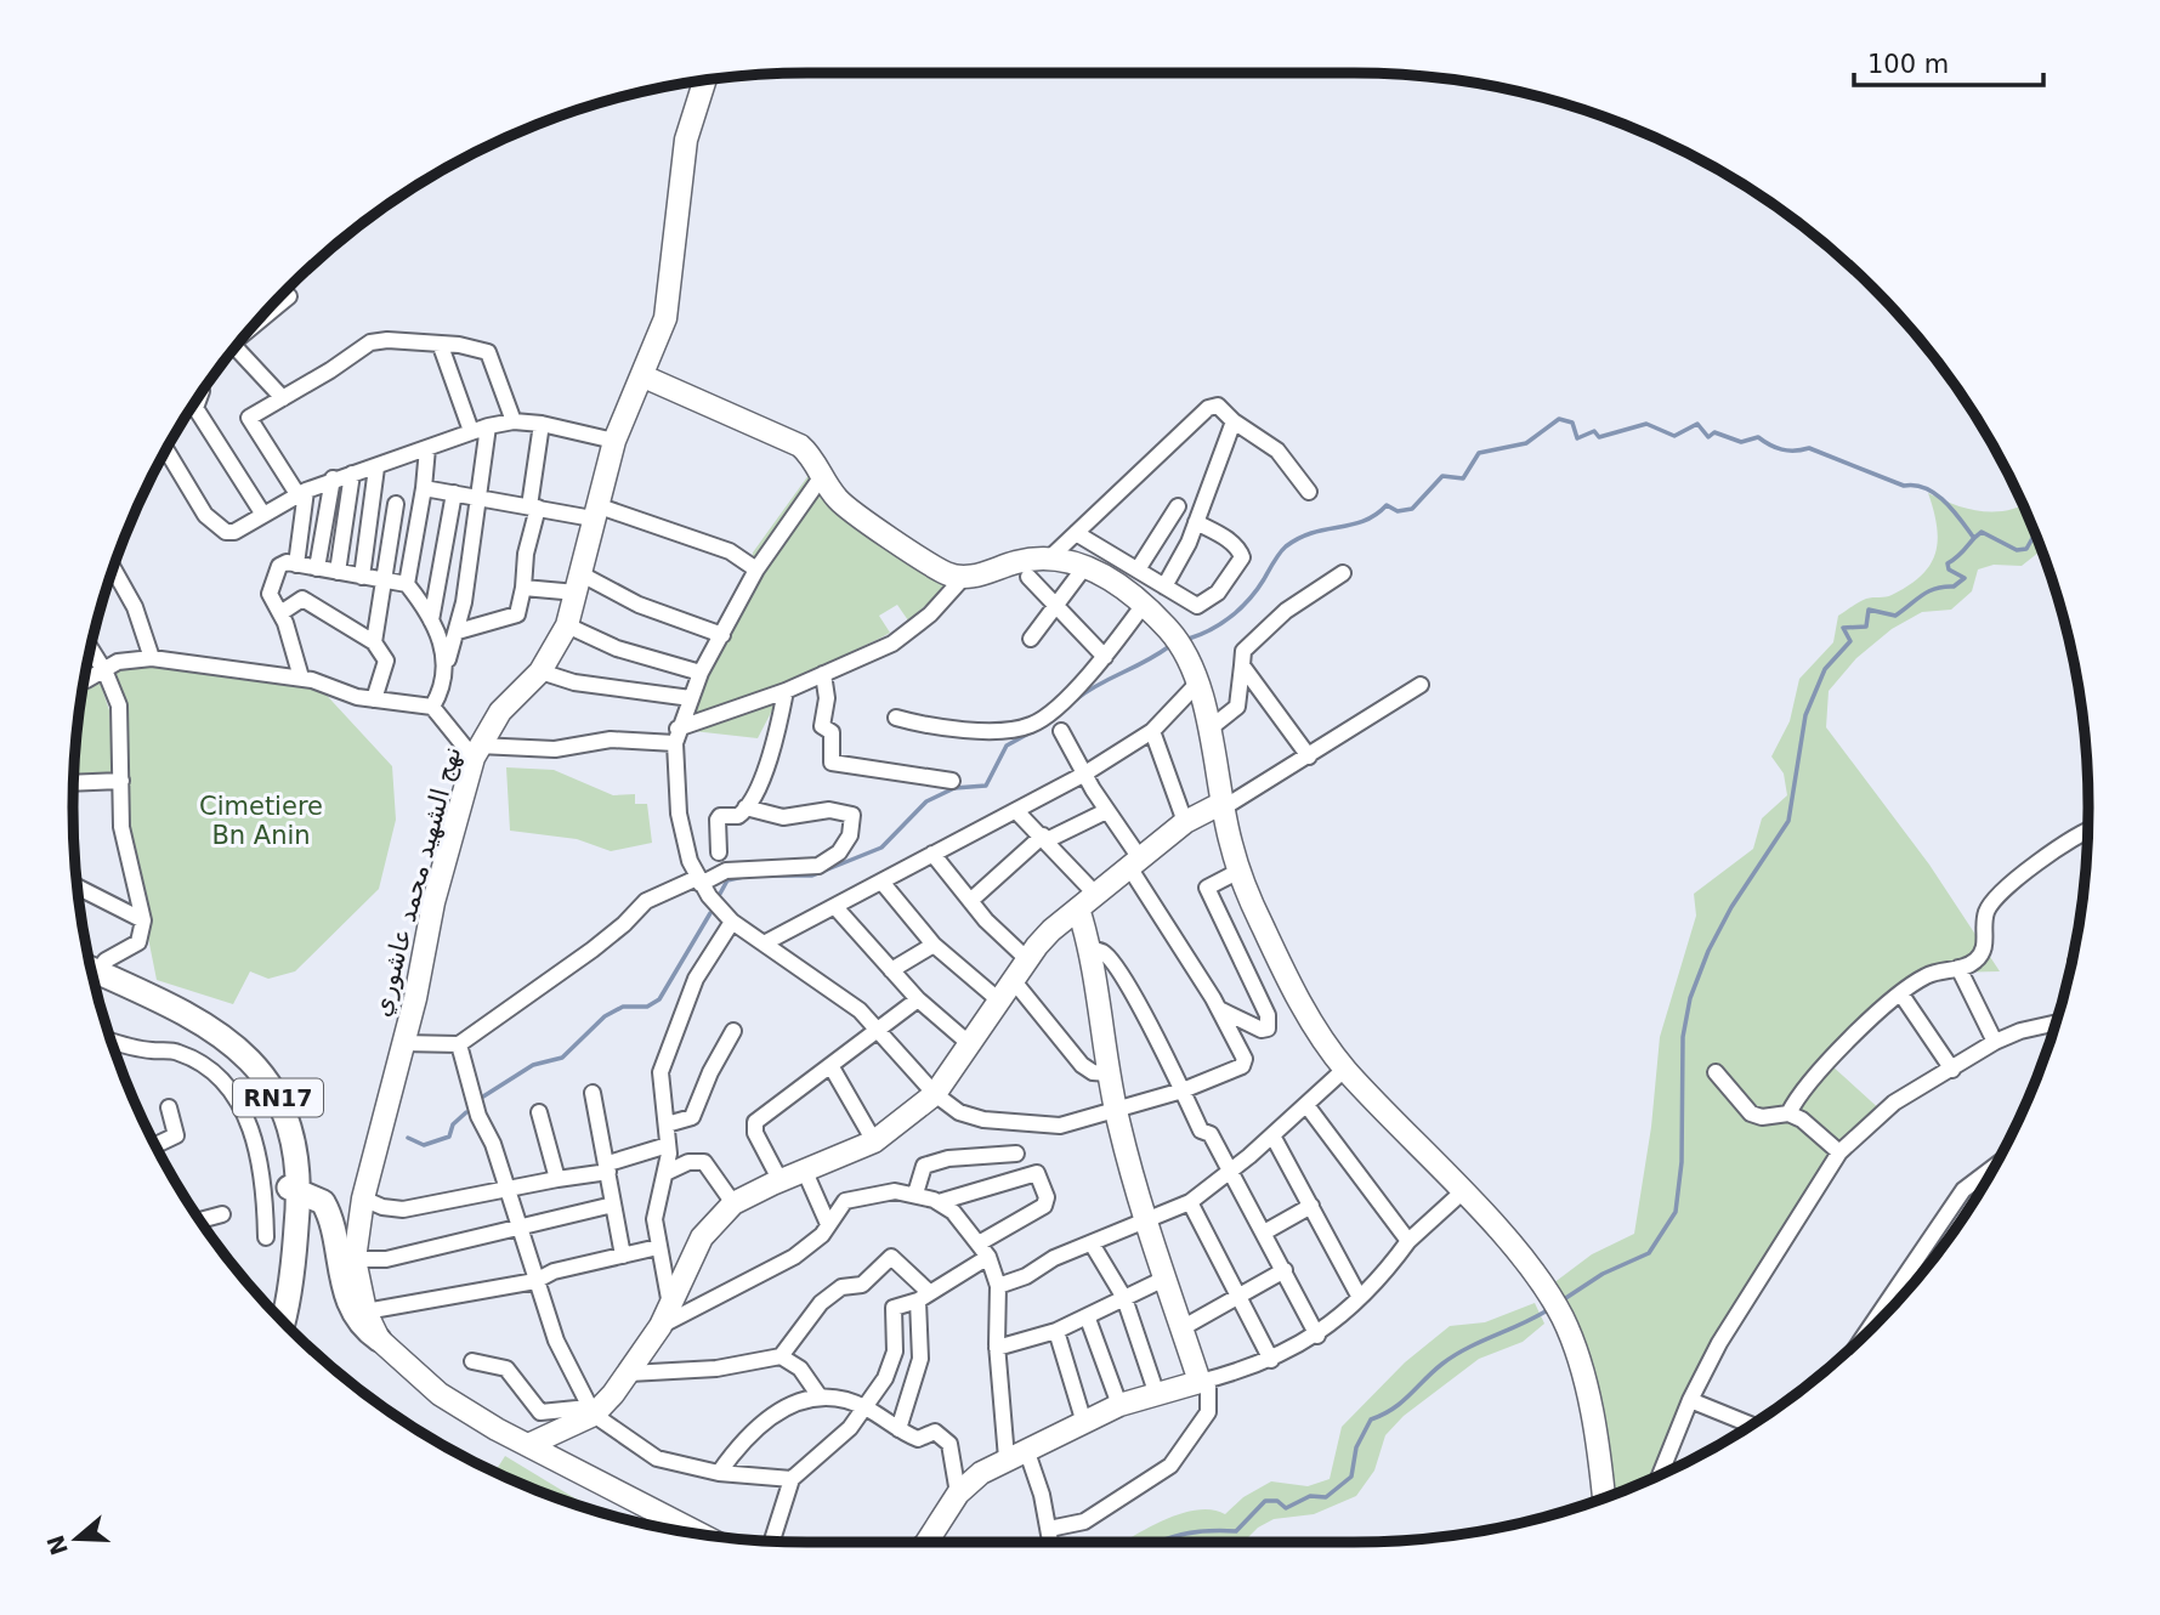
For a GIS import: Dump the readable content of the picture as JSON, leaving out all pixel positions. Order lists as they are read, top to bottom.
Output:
{
  "streets": {
    "main road": ["RN17"],
    "street": ["نهج الشهيد محمد عاشوري"]
  },
  "parks": ["Cimetiere Bn Anin"],
  "scale_bar": "100 m",
  "north": "left"
}
